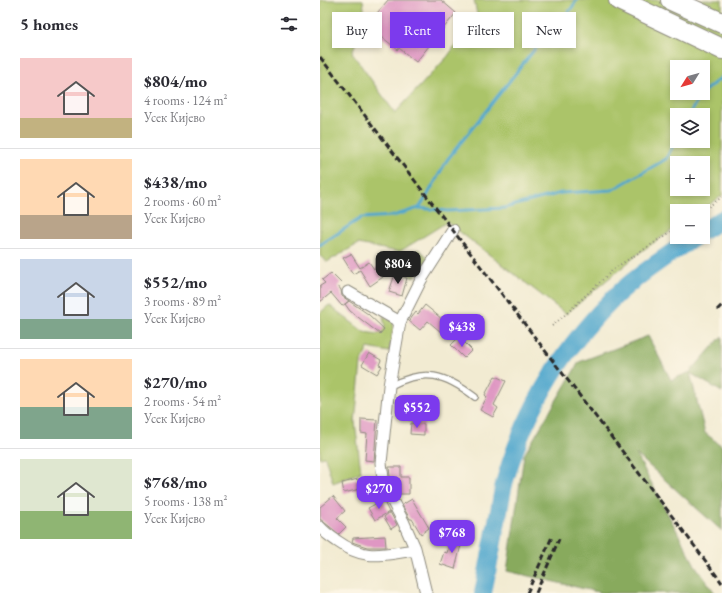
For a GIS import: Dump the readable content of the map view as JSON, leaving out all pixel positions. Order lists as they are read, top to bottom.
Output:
{
  "north": "bottom left",
  "page": {
    "heading": "5 homes",
    "chip": [
      "Buy",
      "Rent",
      "Filters",
      "New"
    ],
    "list": [
      {
        "name": "$804/mo",
        "note": "4 rooms · 124 m² · Усек Кијево"
      },
      {
        "name": "$438/mo",
        "note": "2 rooms · 60 m² · Усек Кијево"
      },
      {
        "name": "$552/mo",
        "note": "3 rooms · 89 m² · Усек Кијево"
      },
      {
        "name": "$270/mo",
        "note": "2 rooms · 54 m² · Усек Кијево"
      },
      {
        "name": "$768/mo",
        "note": "5 rooms · 138 m² · Усек Кијево"
      }
    ],
    "map_buttons": ["+", "−"],
    "price": [
      "$804",
      "$438",
      "$552",
      "$270",
      "$768"
    ]
  }
}
